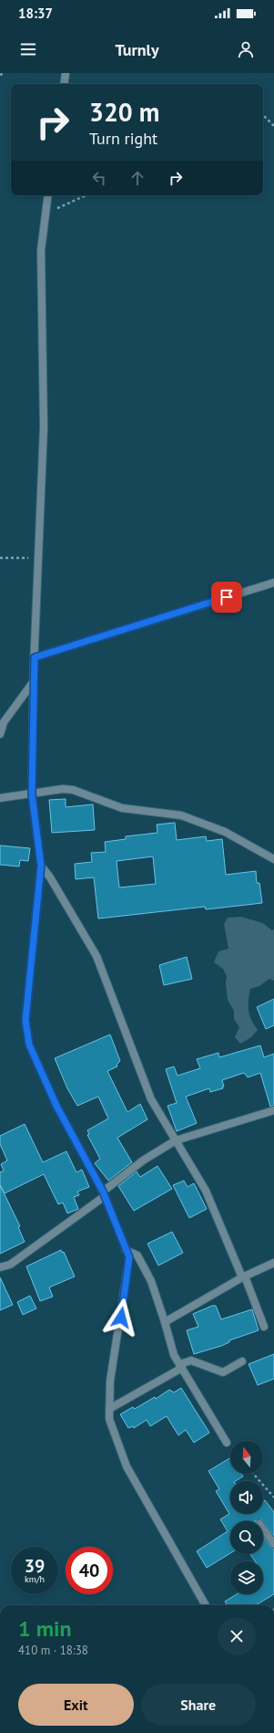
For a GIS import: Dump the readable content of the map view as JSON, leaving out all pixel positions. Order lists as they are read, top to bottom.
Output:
{
  "north": "top",
  "page": {
    "status": "18:37",
    "header": "Turnly",
    "turn": ["320 m", "Turn right"],
    "speed": "39 km/h",
    "limit": "40",
    "heading": ["1 min", "410 m · 18:38"],
    "buttons": ["Exit", "Share"]
  }
}
